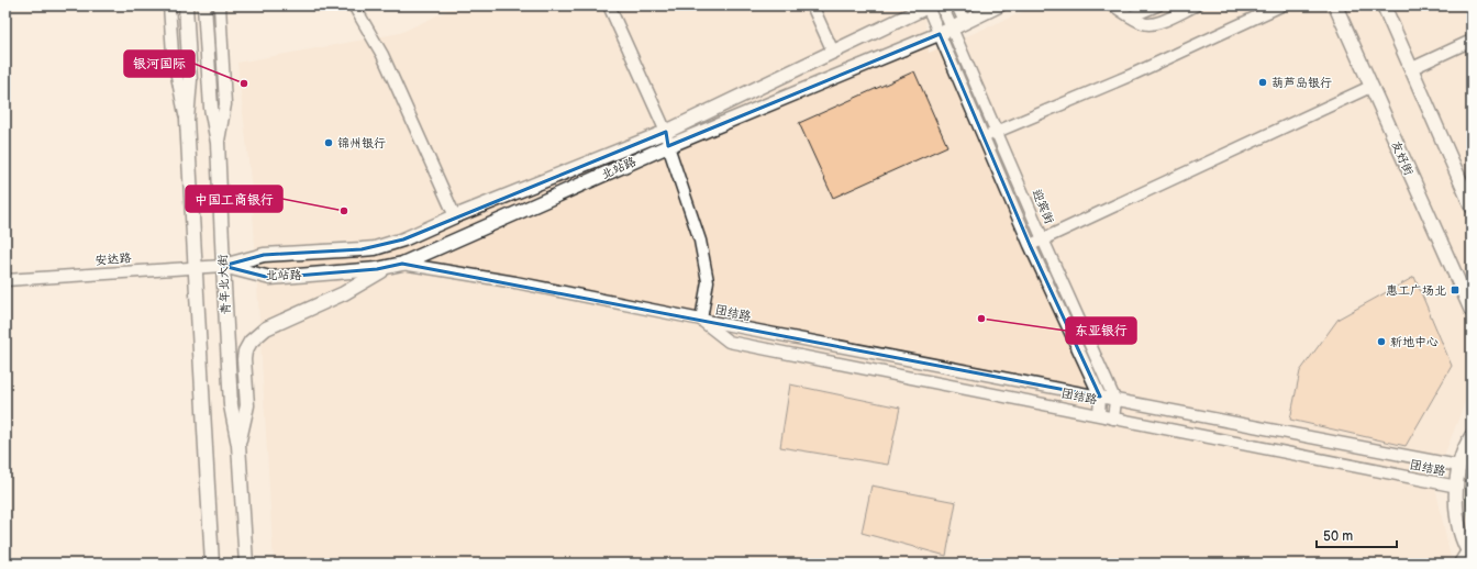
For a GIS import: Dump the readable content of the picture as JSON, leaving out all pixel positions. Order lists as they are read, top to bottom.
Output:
{
  "streets": {
    "main road": ["友好街", "北站路", "青年北大街"],
    "street": ["迎宾街", "安达路", "团结路"]
  },
  "crossings": [
    ["北站路", "迎宾街"],
    ["北站路", "安达路"],
    ["北站路", "青年北大街"],
    ["北站路", "团结路"],
    ["迎宾街", "团结路"],
    ["安达路", "青年北大街"]
  ],
  "places": {
    "other": [
      "葫芦岛银行",
      "银河国际",
      "锦州银行",
      "中国工商银行",
      "东亚银行",
      "新地中心"
    ],
    "transit": ["惠工广场北"]
  },
  "scale_bar": "50 m"
}
